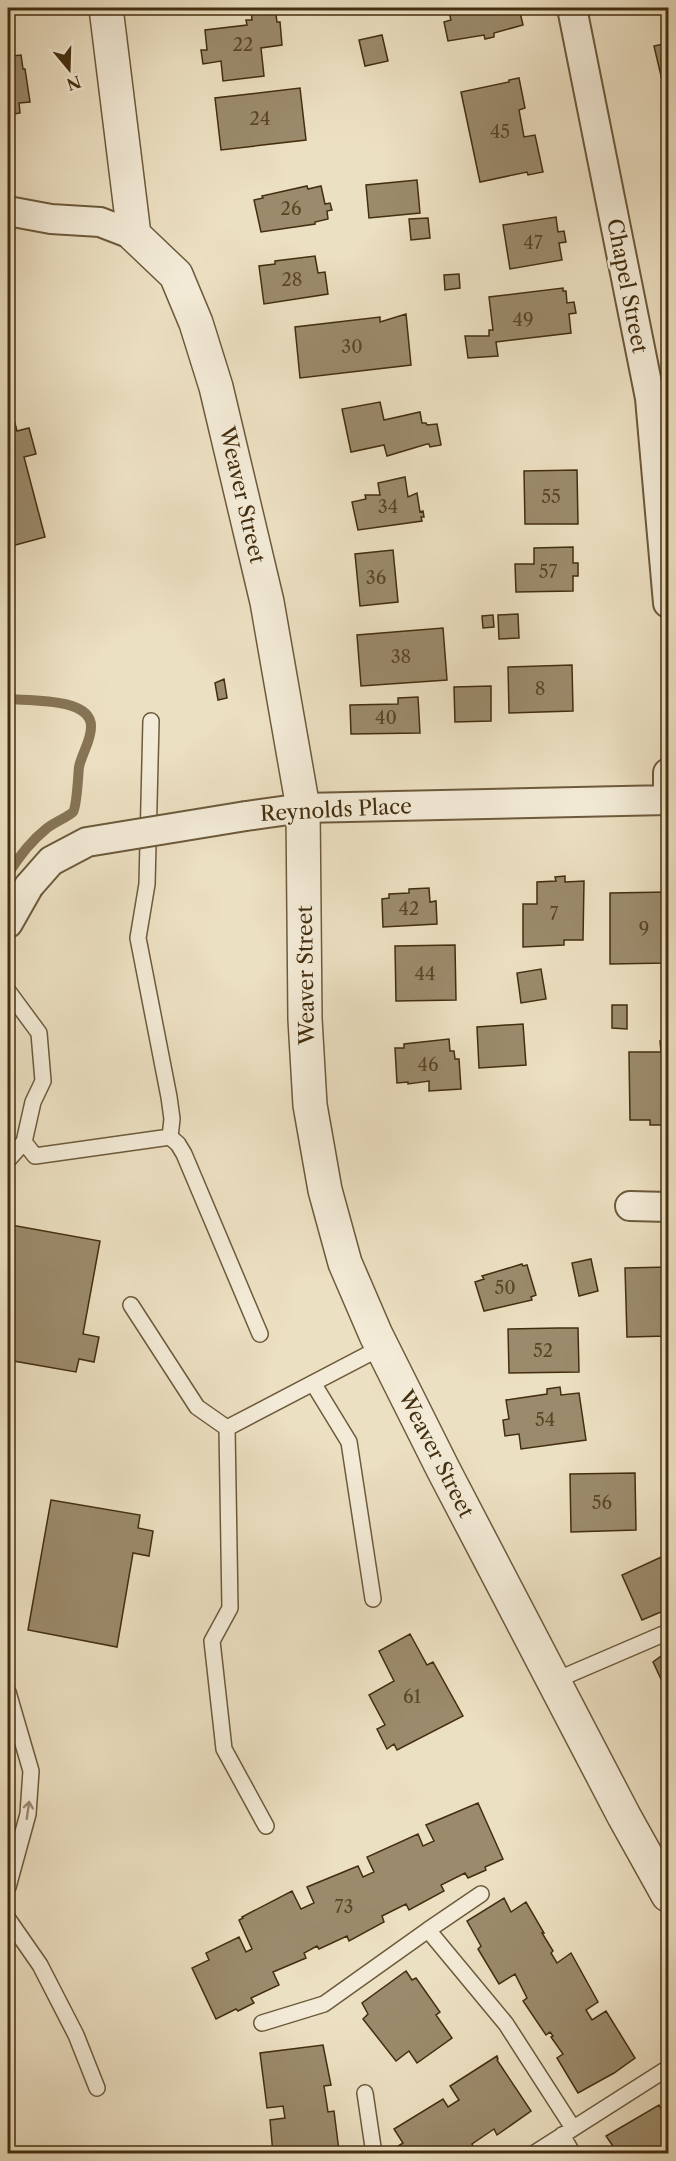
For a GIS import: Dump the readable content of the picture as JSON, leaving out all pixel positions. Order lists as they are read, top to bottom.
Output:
{
  "streets": {
    "street": ["Chapel Street", "Weaver Street", "Reynolds Place"]
  },
  "crossings": [
    ["Weaver Street", "Reynolds Place"]
  ],
  "house_numbers": [
    "22",
    "24",
    "45",
    "26",
    "47",
    "28",
    "49",
    "30",
    "55",
    "34",
    "57",
    "36",
    "38",
    "8",
    "40",
    "42",
    "7",
    "9",
    "44",
    "46",
    "50",
    "52",
    "54",
    "56",
    "61",
    "73"
  ],
  "north": "bottom"
}
